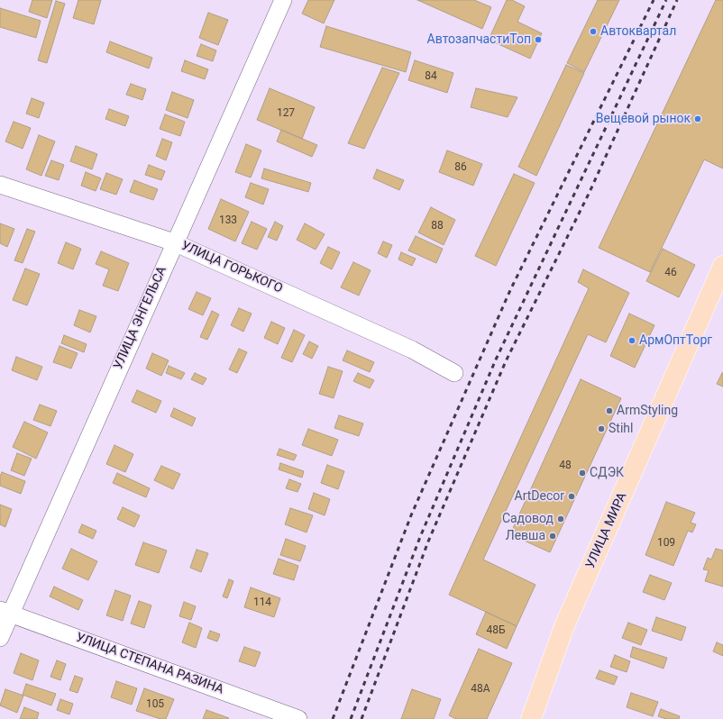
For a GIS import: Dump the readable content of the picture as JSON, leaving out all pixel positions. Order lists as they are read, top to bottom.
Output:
{
  "streets": {
    "main road": ["УЛИЦА МИРА"],
    "street": ["УЛИЦА ГОРЬКОГО", "УЛИЦА ЭНГЕЛЬСА", "УЛИЦА СТЕПАНА РАЗИНА"]
  },
  "crossings": [
    ["УЛИЦА ГОРЬКОГО", "УЛИЦА ЭНГЕЛЬСА"],
    ["УЛИЦА ЭНГЕЛЬСА", "УЛИЦА СТЕПАНА РАЗИНА"]
  ],
  "places": [
    "Автоквартал",
    "АвтозапчастиТоп",
    "Вещевой рынок",
    "АрмОптТорг",
    "ArmStyling",
    "Stihl",
    "СДЭК",
    "ArtDecor",
    "Садовод",
    "Левша"
  ],
  "house_numbers": [
    "84",
    "127",
    "86",
    "133",
    "88",
    "46",
    "48",
    "109",
    "114",
    "48Б",
    "48А",
    "105"
  ]
}
